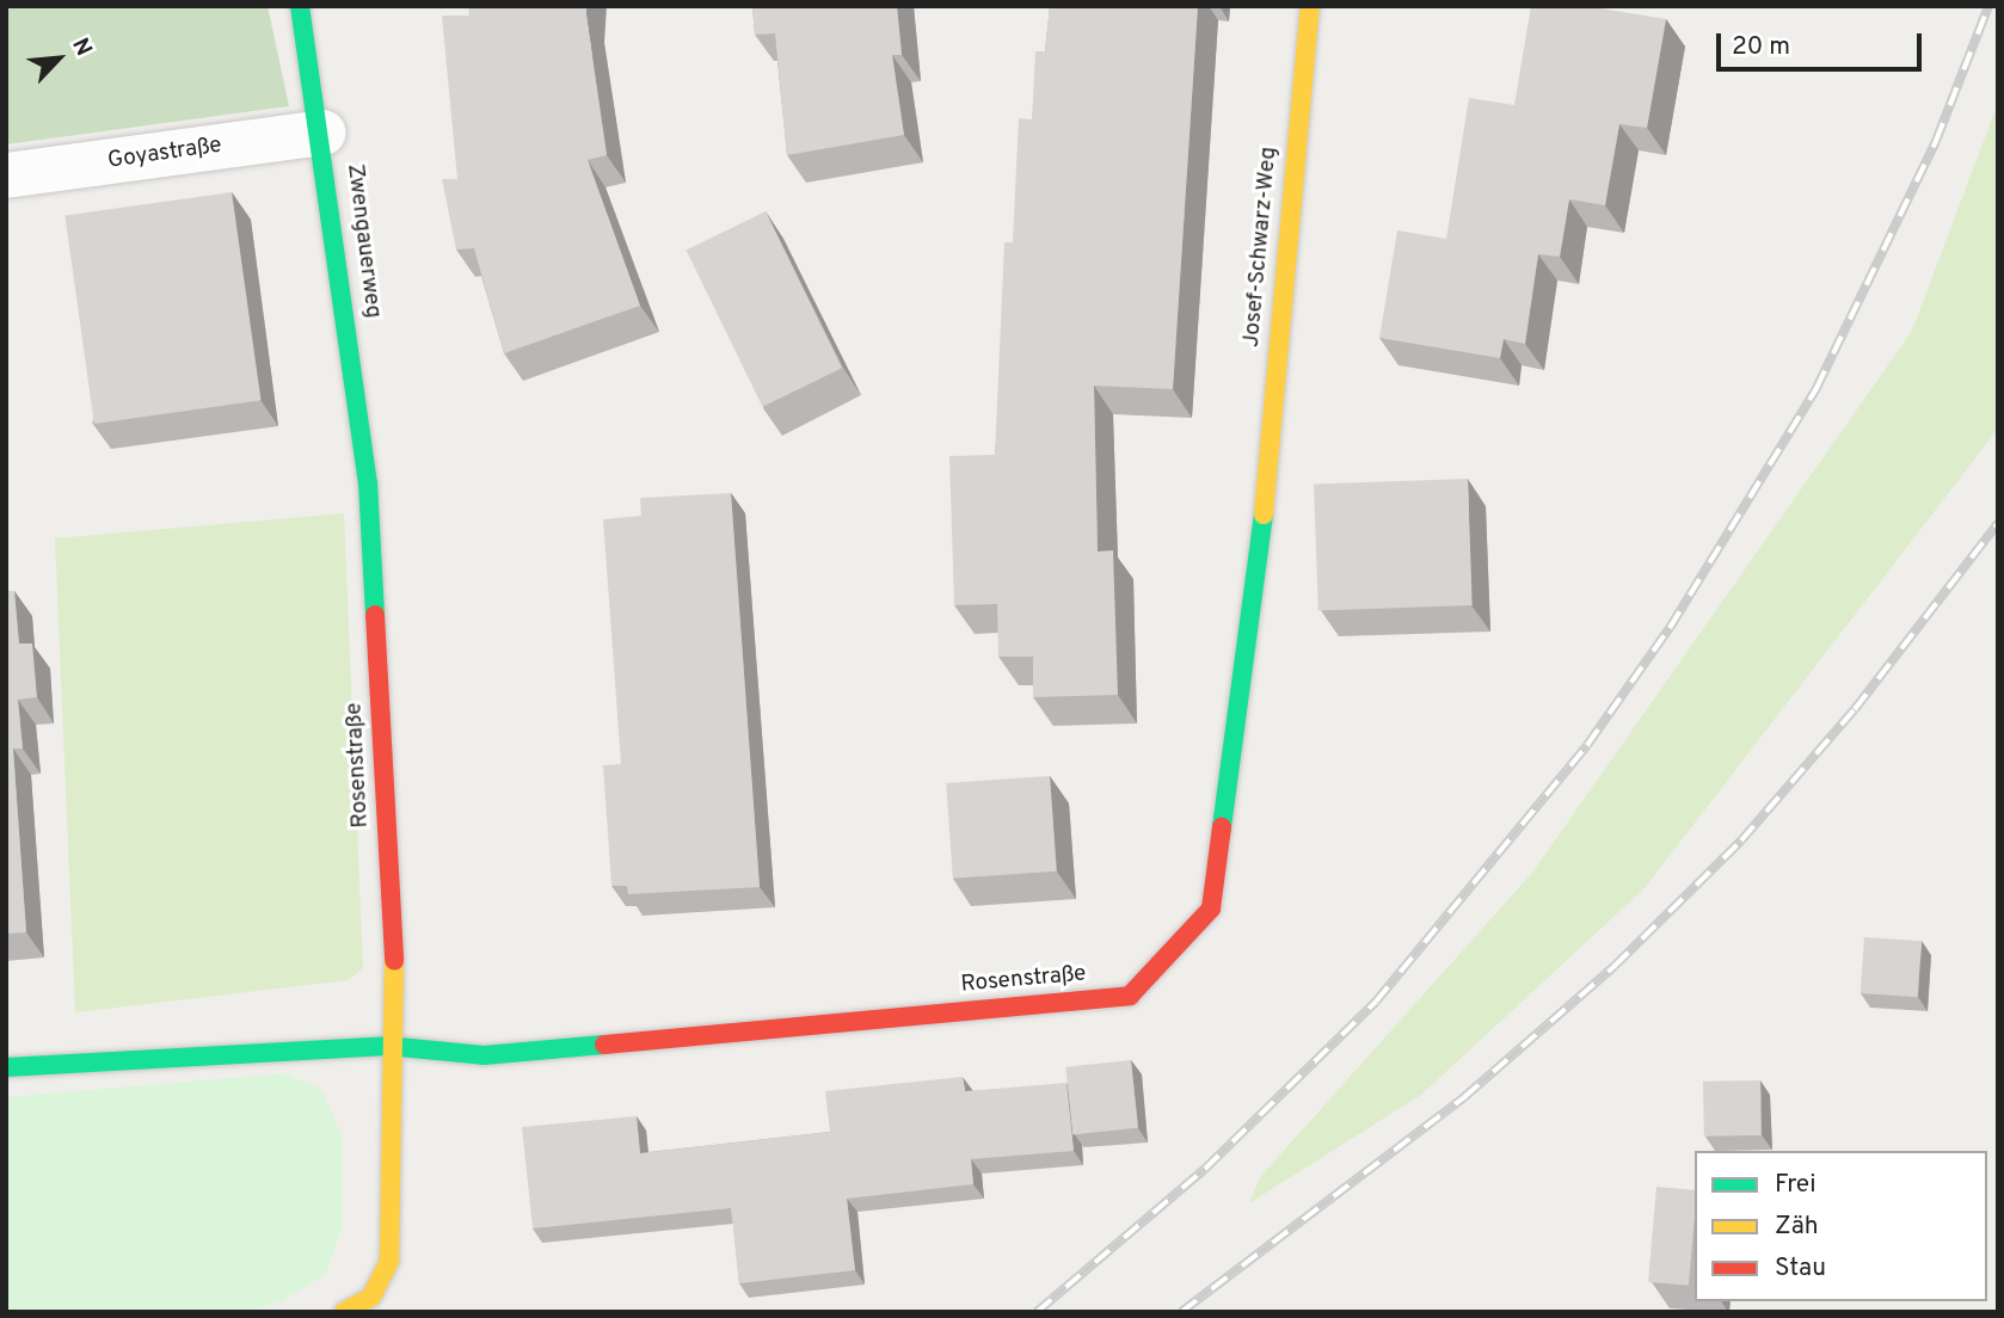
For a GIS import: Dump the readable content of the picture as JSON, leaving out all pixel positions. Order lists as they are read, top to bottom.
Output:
{
  "streets": {
    "street": [
      "Goyastraße",
      "Zwengauerweg",
      "Josef-Schwarz-Weg",
      "Rosenstraße"
    ]
  },
  "crossings": [
    ["Goyastraße", "Zwengauerweg"],
    ["Zwengauerweg", "Rosenstraße"],
    ["Josef-Schwarz-Weg", "Rosenstraße"]
  ],
  "legend": ["Frei", "Zäh", "Stau"],
  "scale_bar": "20 m",
  "north": "top right"
}
